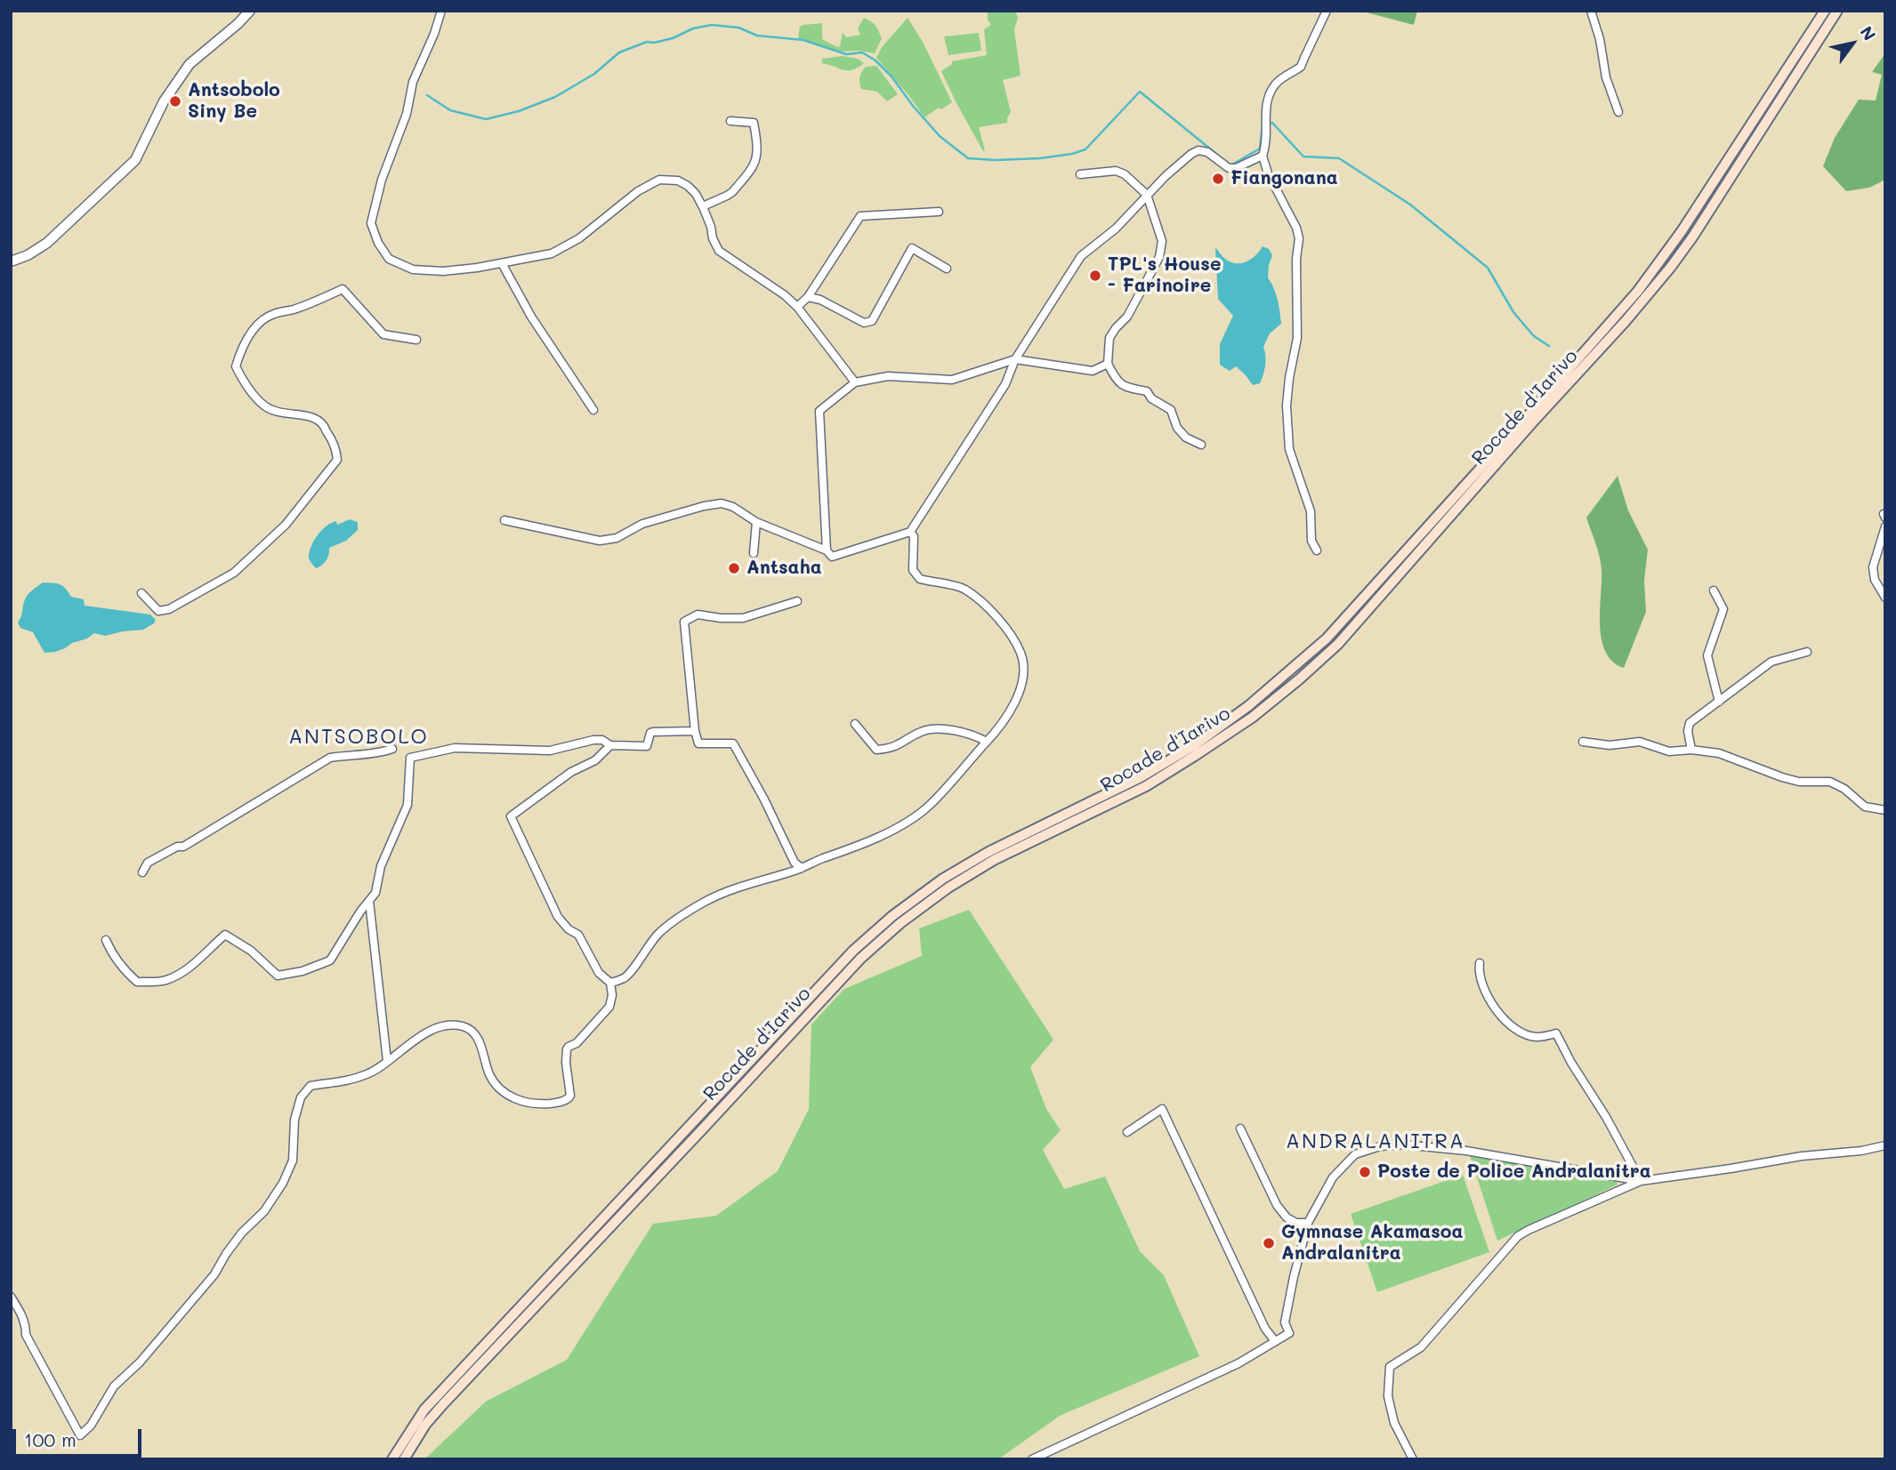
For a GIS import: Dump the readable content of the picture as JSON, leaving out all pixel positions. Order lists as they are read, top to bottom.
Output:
{
  "streets": {
    "main road": ["Rocade d'Iarivo"]
  },
  "districts": ["ANTSOBOLO", "ANDRALANITRA"],
  "places": [
    "Antsobolo Siny Be",
    "Fiangonana",
    "TPL's House - Farinoire",
    "Antsaha",
    "Poste de Police Andralanitra",
    "Gymnase Akamasoa Andralanitra"
  ],
  "scale_bar": "100 m",
  "north": "top right"
}
